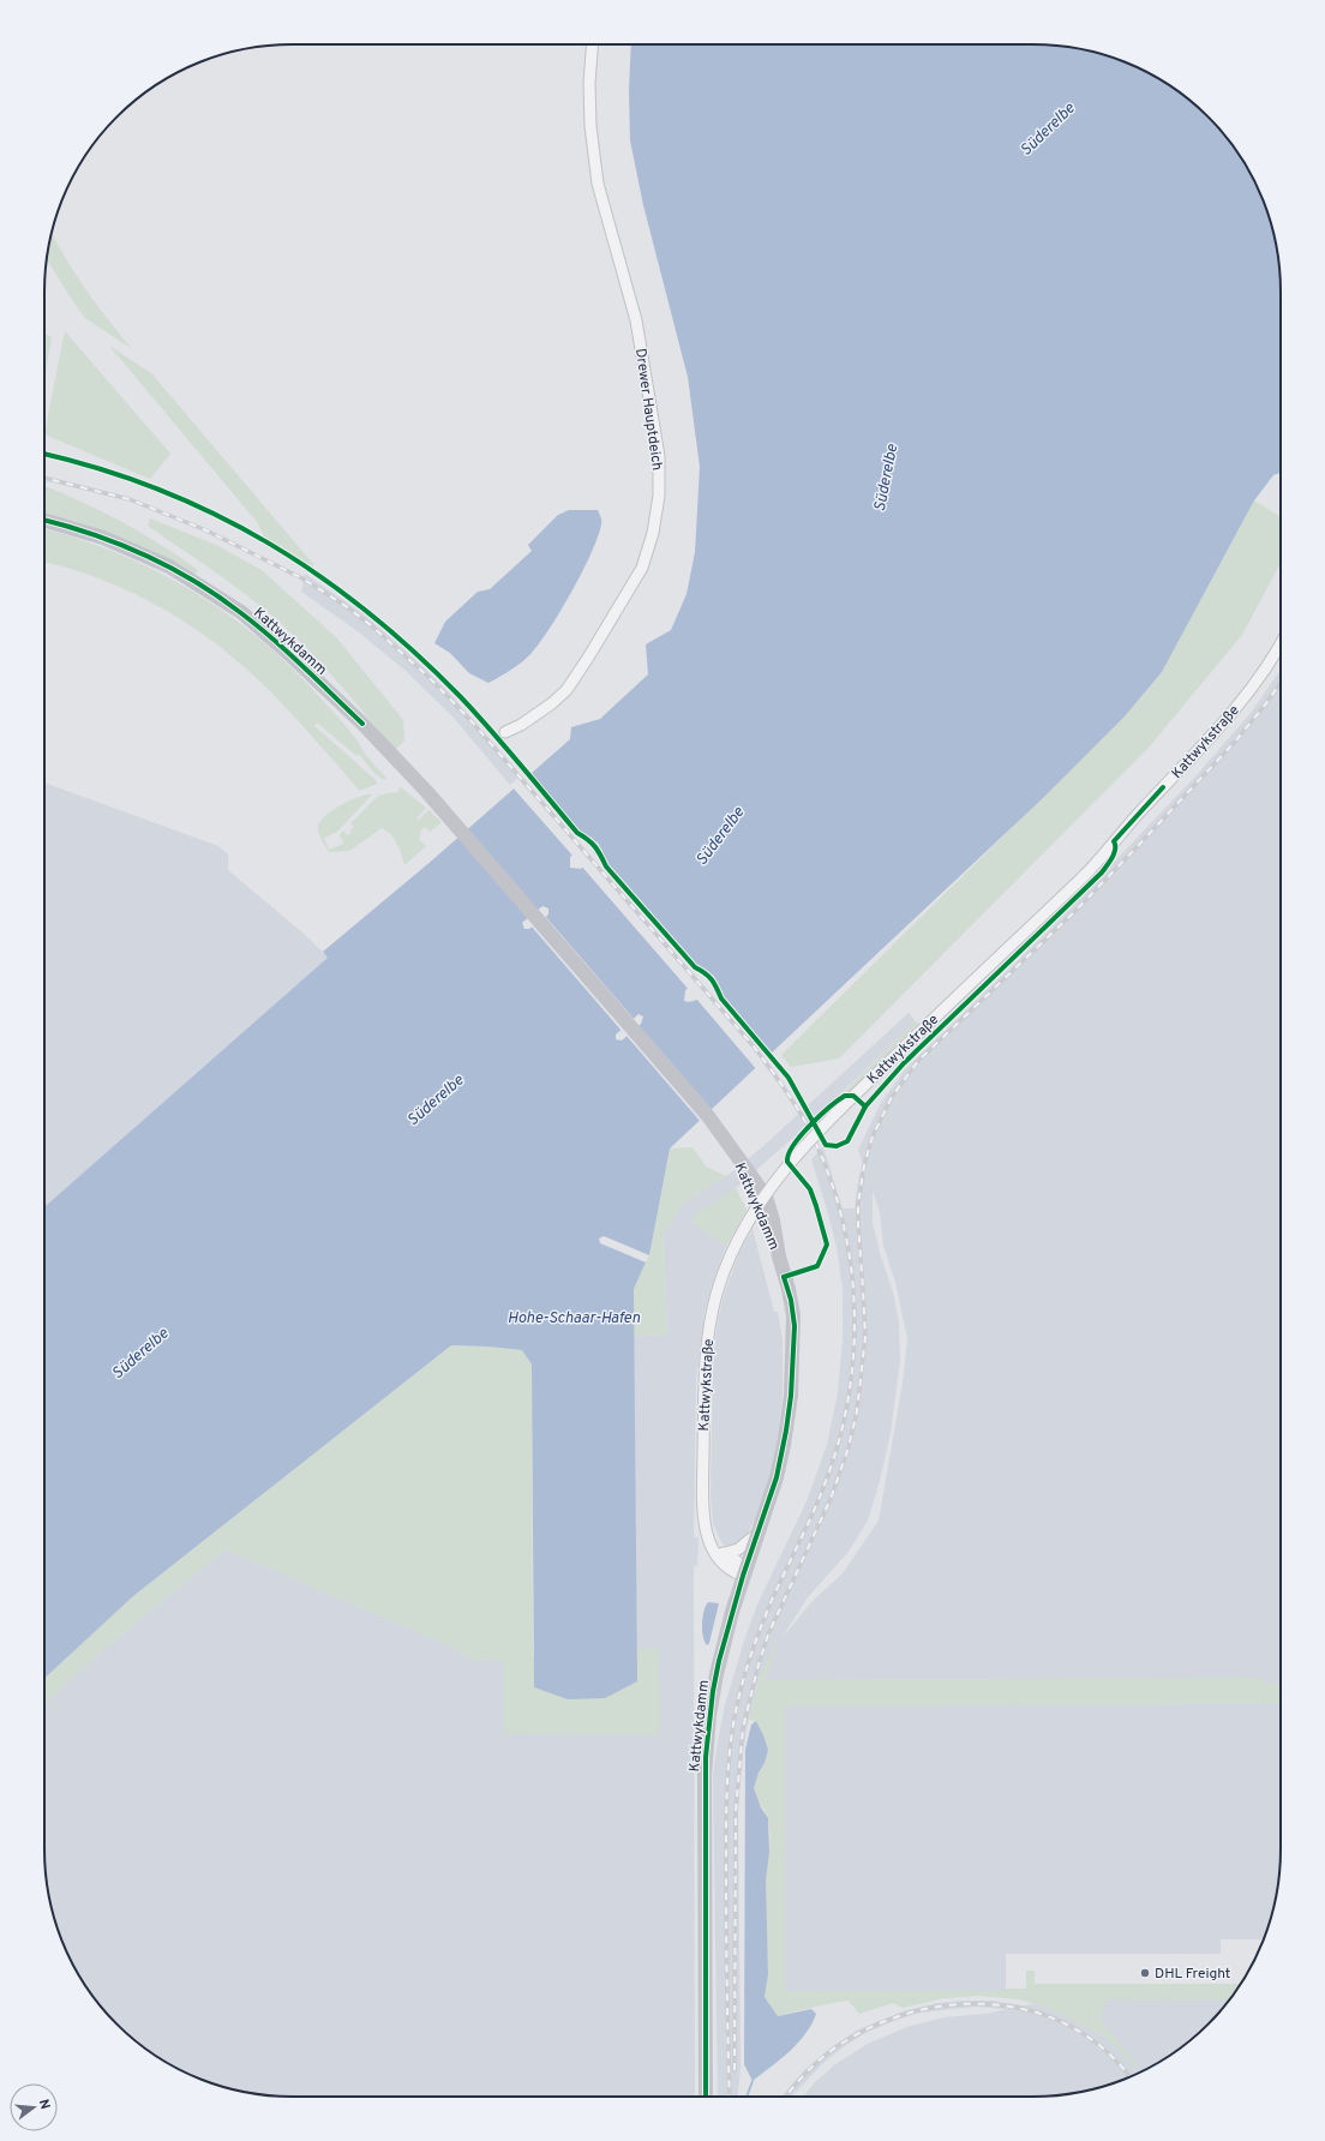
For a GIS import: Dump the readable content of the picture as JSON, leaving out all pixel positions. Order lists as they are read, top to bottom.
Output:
{
  "streets": {
    "main road": ["Kattwykdamm"],
    "street": ["Drewer Hauptdeich", "Kattwykstraße"]
  },
  "crossings": [
    ["Kattwykdamm", "Kattwykstraße"]
  ],
  "water": ["Süderelbe", "Hohe-Schaar-Hafen"],
  "places": ["DHL Freight"],
  "north": "right"
}
